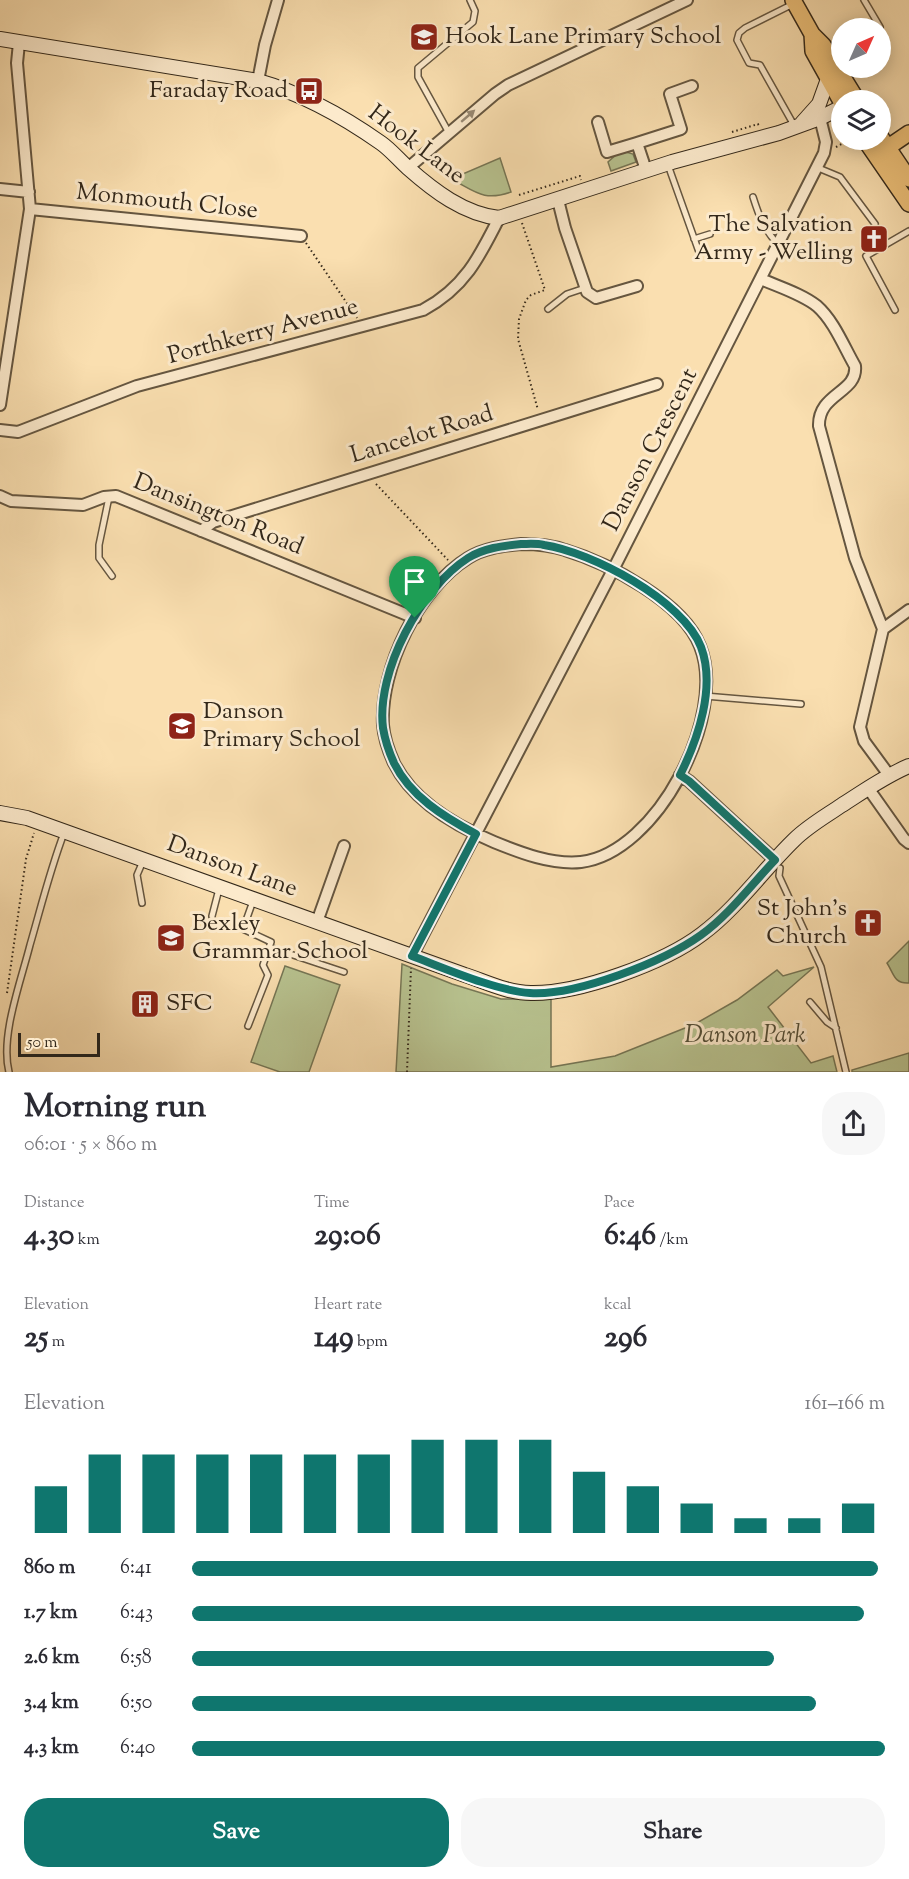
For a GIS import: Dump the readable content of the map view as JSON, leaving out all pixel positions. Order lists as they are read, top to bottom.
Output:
{
  "streets": {
    "street": [
      "Hook Lane",
      "Monmouth Close",
      "Porthkerry Avenue",
      "Lancelot Road",
      "Danson Crescent",
      "Dansington Road",
      "Danson Lane"
    ]
  },
  "crossings": [
    ["Hook Lane", "Porthkerry Avenue"],
    ["Lancelot Road", "Dansington Road"],
    ["Danson Crescent", "Danson Lane"]
  ],
  "parks": ["Danson Park"],
  "places": {
    "school or university": ["Hook Lane Primary School", "Danson Primary School", "Bexley Grammar School"],
    "bus stop": ["Faraday Road"],
    "church": ["The Salvation Army - Welling", "St John's Church"],
    "building": ["SFC"]
  },
  "scale_bar": "50 m",
  "north": "top right",
  "page": {
    "scale": "50 m",
    "heading": ["Morning run", "06:01 · 5 × 860 m"],
    "stats": [
      ["Distance", "4.30 km"],
      ["Time", "29:06"],
      ["Pace", "6:46 /km"],
      ["Elevation", "25 m"],
      ["Heart rate", "149 bpm"],
      ["kcal", "296"]
    ],
    "chart": ["Elevation", "161–166 m"],
    "list": [
      {
        "name": "860 m",
        "note": "6:41"
      },
      {
        "name": "1.7 km",
        "note": "6:43"
      },
      {
        "name": "2.6 km",
        "note": "6:58"
      },
      {
        "name": "3.4 km",
        "note": "6:50"
      },
      {
        "name": "4.3 km",
        "note": "6:40"
      }
    ],
    "buttons": ["Save", "Share"]
  }
}
